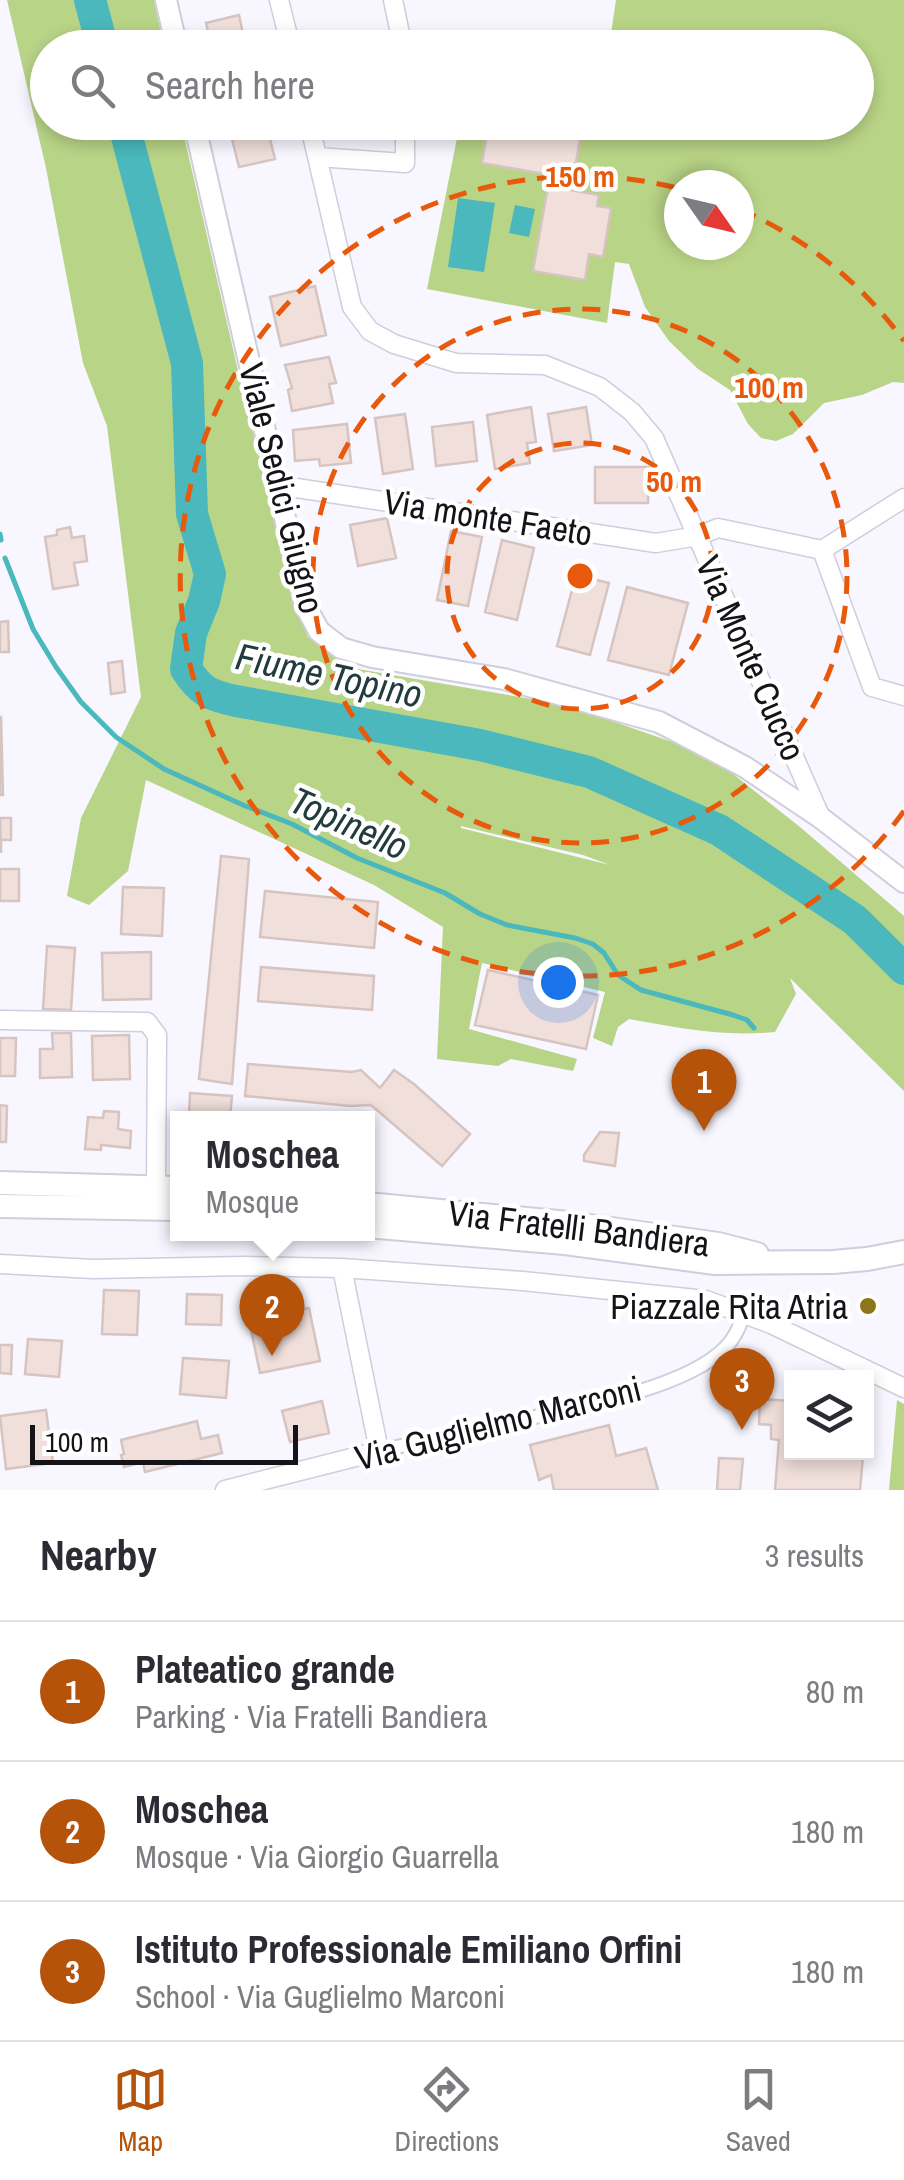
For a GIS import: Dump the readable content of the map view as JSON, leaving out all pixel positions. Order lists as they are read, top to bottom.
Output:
{
  "streets": {
    "main road": ["Via Fratelli Bandiera"],
    "street": [
      "Viale Sedici Giugno",
      "Via monte Faeto",
      "Via Monte Cucco",
      "Via Guglielmo Marconi"
    ]
  },
  "crossings": [
    ["Viale Sedici Giugno", "Via monte Faeto"],
    ["Viale Sedici Giugno", "Via Monte Cucco"],
    ["Via monte Faeto", "Via Monte Cucco"]
  ],
  "water": ["Fiume Topino", "Topinello"],
  "places": ["Piazzale Rita Atria"],
  "scale_bar": "100 m",
  "north": "bottom right",
  "page": {
    "search": "Search here",
    "pins": ["1", "2", "3"],
    "popup": ["Moschea", "Mosque"],
    "scale": "100 m",
    "heading": ["Nearby", "3 results"],
    "list": [
      {
        "mark": "1",
        "name": "Plateatico grande",
        "note": "Parking · Via Fratelli Bandiera",
        "value": "80 m"
      },
      {
        "mark": "2",
        "name": "Moschea",
        "note": "Mosque · Via Giorgio Guarrella",
        "value": "180 m"
      },
      {
        "mark": "3",
        "name": "Istituto Professionale Emiliano Orfini",
        "note": "School · Via Guglielmo Marconi",
        "value": "180 m"
      }
    ],
    "nav": ["Map", "Directions", "Saved"]
  },
  "rings": ["150 m", "100 m", "50 m"]
}
